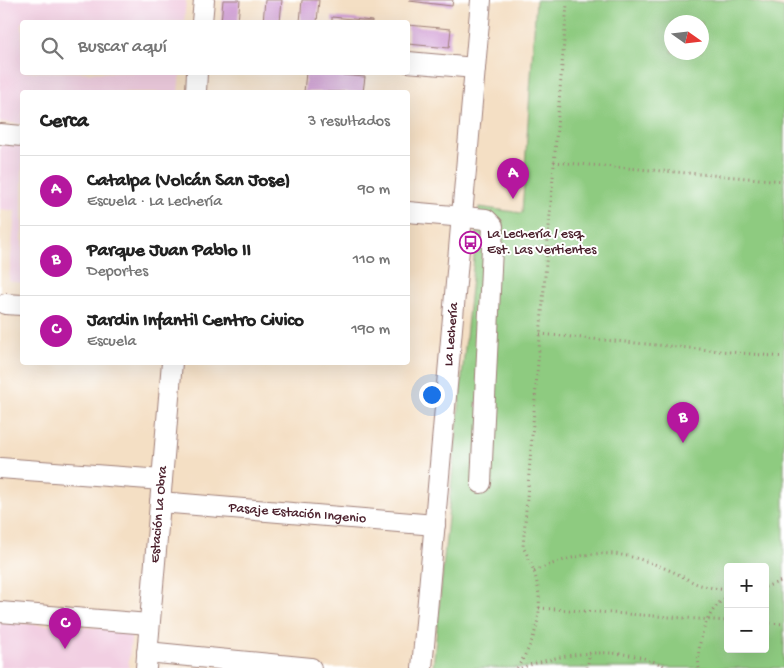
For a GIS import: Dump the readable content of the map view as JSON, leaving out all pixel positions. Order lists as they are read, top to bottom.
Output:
{
  "streets": {
    "street": ["La Lechería", "Pasaje Estación Ingenio", "Estación La Obra"]
  },
  "crossings": [
    ["La Lechería", "Pasaje Estación Ingenio"],
    ["Pasaje Estación Ingenio", "Estación La Obra"]
  ],
  "places": {
    "bus stop": ["La Lechería / esq. Est. Las Vertientes"]
  },
  "north": "right",
  "page": {
    "search": "Buscar aquí",
    "heading": ["Cerca", "3 resultados"],
    "list": [
      {
        "mark": "A",
        "name": "Catalpa (Volcán San Jose)",
        "note": "Escuela · La Lechería",
        "value": "90 m"
      },
      {
        "mark": "B",
        "name": "Parque Juan Pablo II",
        "note": "Deportes",
        "value": "110 m"
      },
      {
        "mark": "C",
        "name": "Jardin Infantil Centro Civico",
        "note": "Escuela",
        "value": "190 m"
      }
    ],
    "pins": ["A", "B", "C"],
    "map_buttons": ["+", "−"]
  }
}
